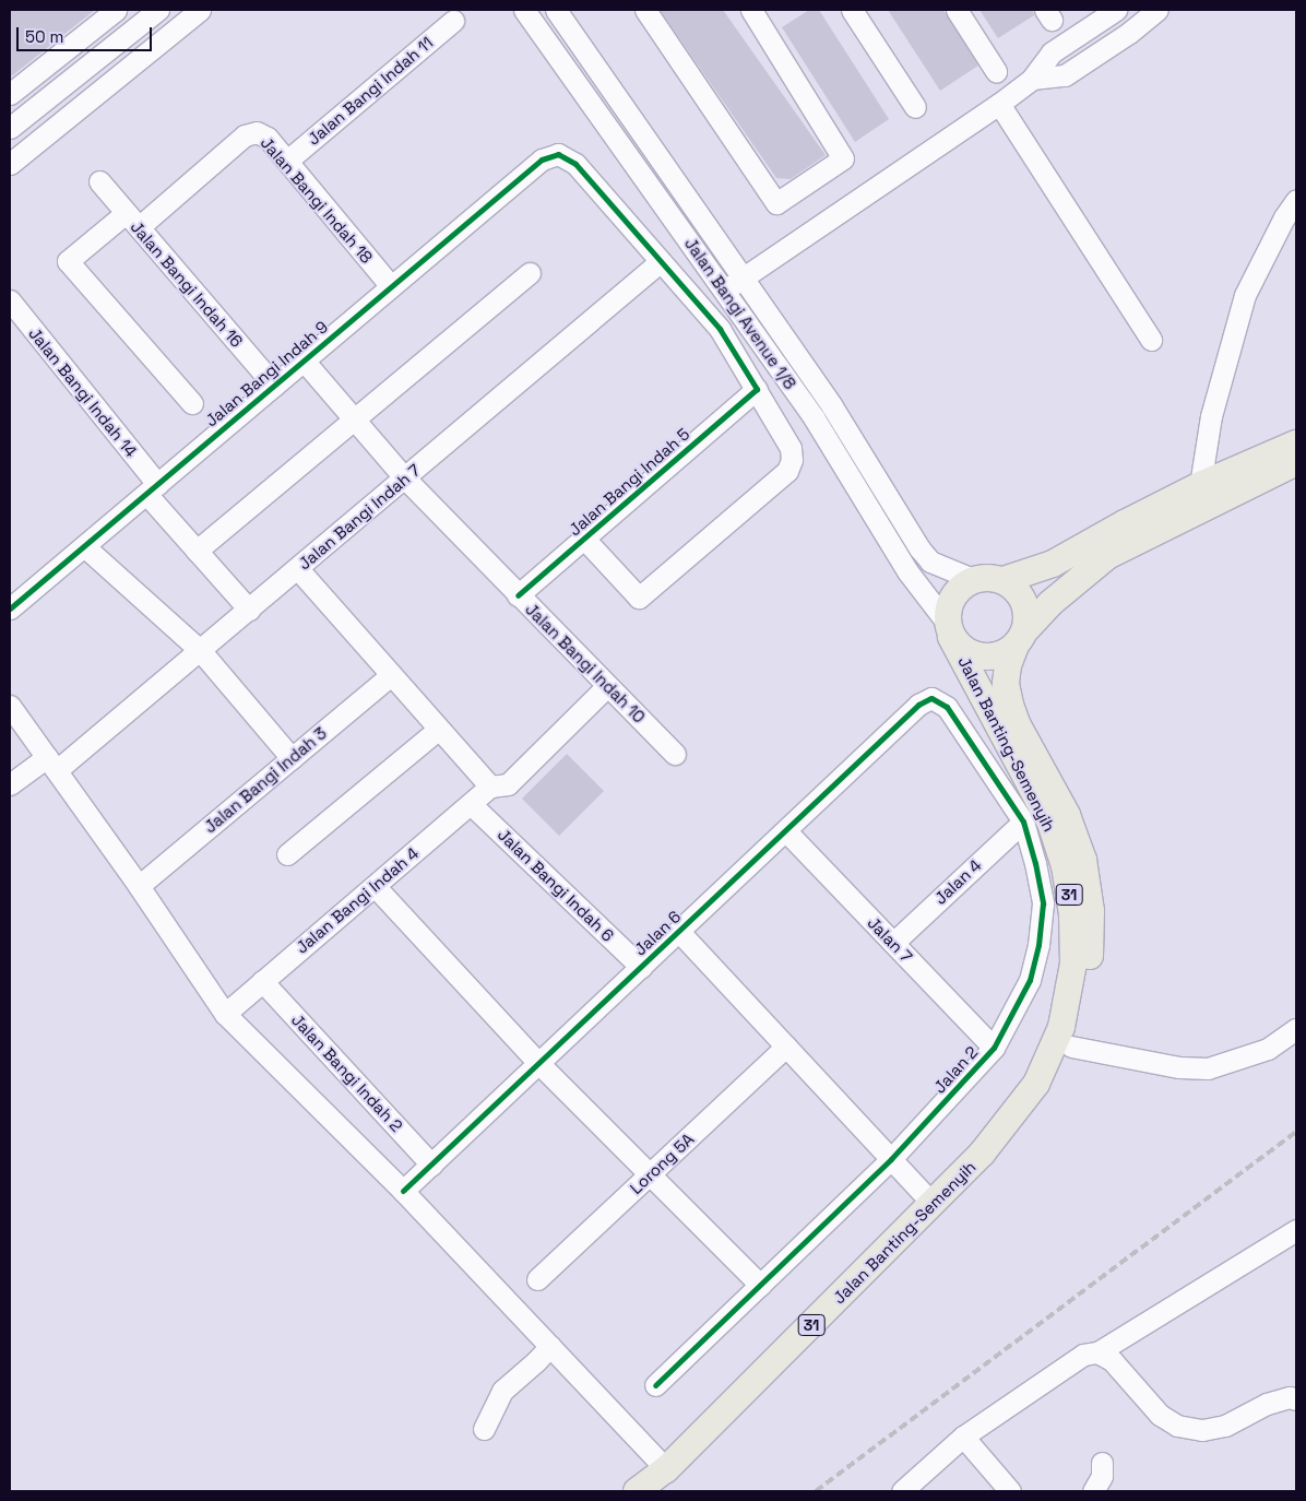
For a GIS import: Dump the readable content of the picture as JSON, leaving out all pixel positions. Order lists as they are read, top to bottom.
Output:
{
  "streets": {
    "main road": ["Jalan Banting-Semenyih", "31"],
    "street": [
      "Jalan Bangi Indah 11",
      "Jalan Bangi Indah 18",
      "Jalan Bangi Indah 16",
      "Jalan Bangi Avenue 1/8",
      "Jalan Bangi Indah 9",
      "Jalan Bangi Indah 14",
      "Jalan Bangi Indah 5",
      "Jalan Bangi Indah 7",
      "Jalan Bangi Indah 10",
      "Jalan Bangi Indah 3",
      "Jalan 4",
      "Jalan Bangi Indah 6",
      "Jalan Bangi Indah 4",
      "Jalan 6",
      "Jalan 7",
      "Jalan 2",
      "Jalan Bangi Indah 2",
      "Lorong 5A"
    ]
  },
  "crossings": [
    ["Jalan Bangi Indah 11", "Jalan Bangi Indah 18"],
    ["Jalan Bangi Indah 18", "Jalan Bangi Indah 16"],
    ["Jalan Bangi Indah 18", "Jalan Bangi Indah 9"],
    ["Jalan Bangi Indah 16", "Jalan Bangi Indah 9"],
    ["Jalan Bangi Avenue 1/8", "Jalan Banting-Semenyih"],
    ["Jalan Bangi Indah 9", "Jalan Bangi Indah 14"],
    ["Jalan Bangi Indah 9", "Jalan Bangi Indah 7"],
    ["Jalan Bangi Indah 9", "Jalan Bangi Indah 10"],
    ["Jalan Bangi Indah 14", "Jalan Bangi Indah 7"],
    ["Jalan Bangi Indah 5", "Jalan Bangi Indah 10"],
    ["Jalan Bangi Indah 7", "Jalan Bangi Indah 10"],
    ["Jalan 4", "Jalan 7"],
    ["Jalan 4", "Jalan 2"],
    ["Jalan Bangi Indah 6", "Jalan Bangi Indah 4"],
    ["Jalan Bangi Indah 6", "Jalan 6"],
    ["Jalan Bangi Indah 4", "Jalan Bangi Indah 2"],
    ["Jalan 6", "Jalan 7"],
    ["Jalan 6", "Jalan 2"],
    ["Jalan 6", "Jalan Bangi Indah 2"],
    ["Jalan 7", "Jalan 2"]
  ],
  "scale_bar": "50 m"
}
